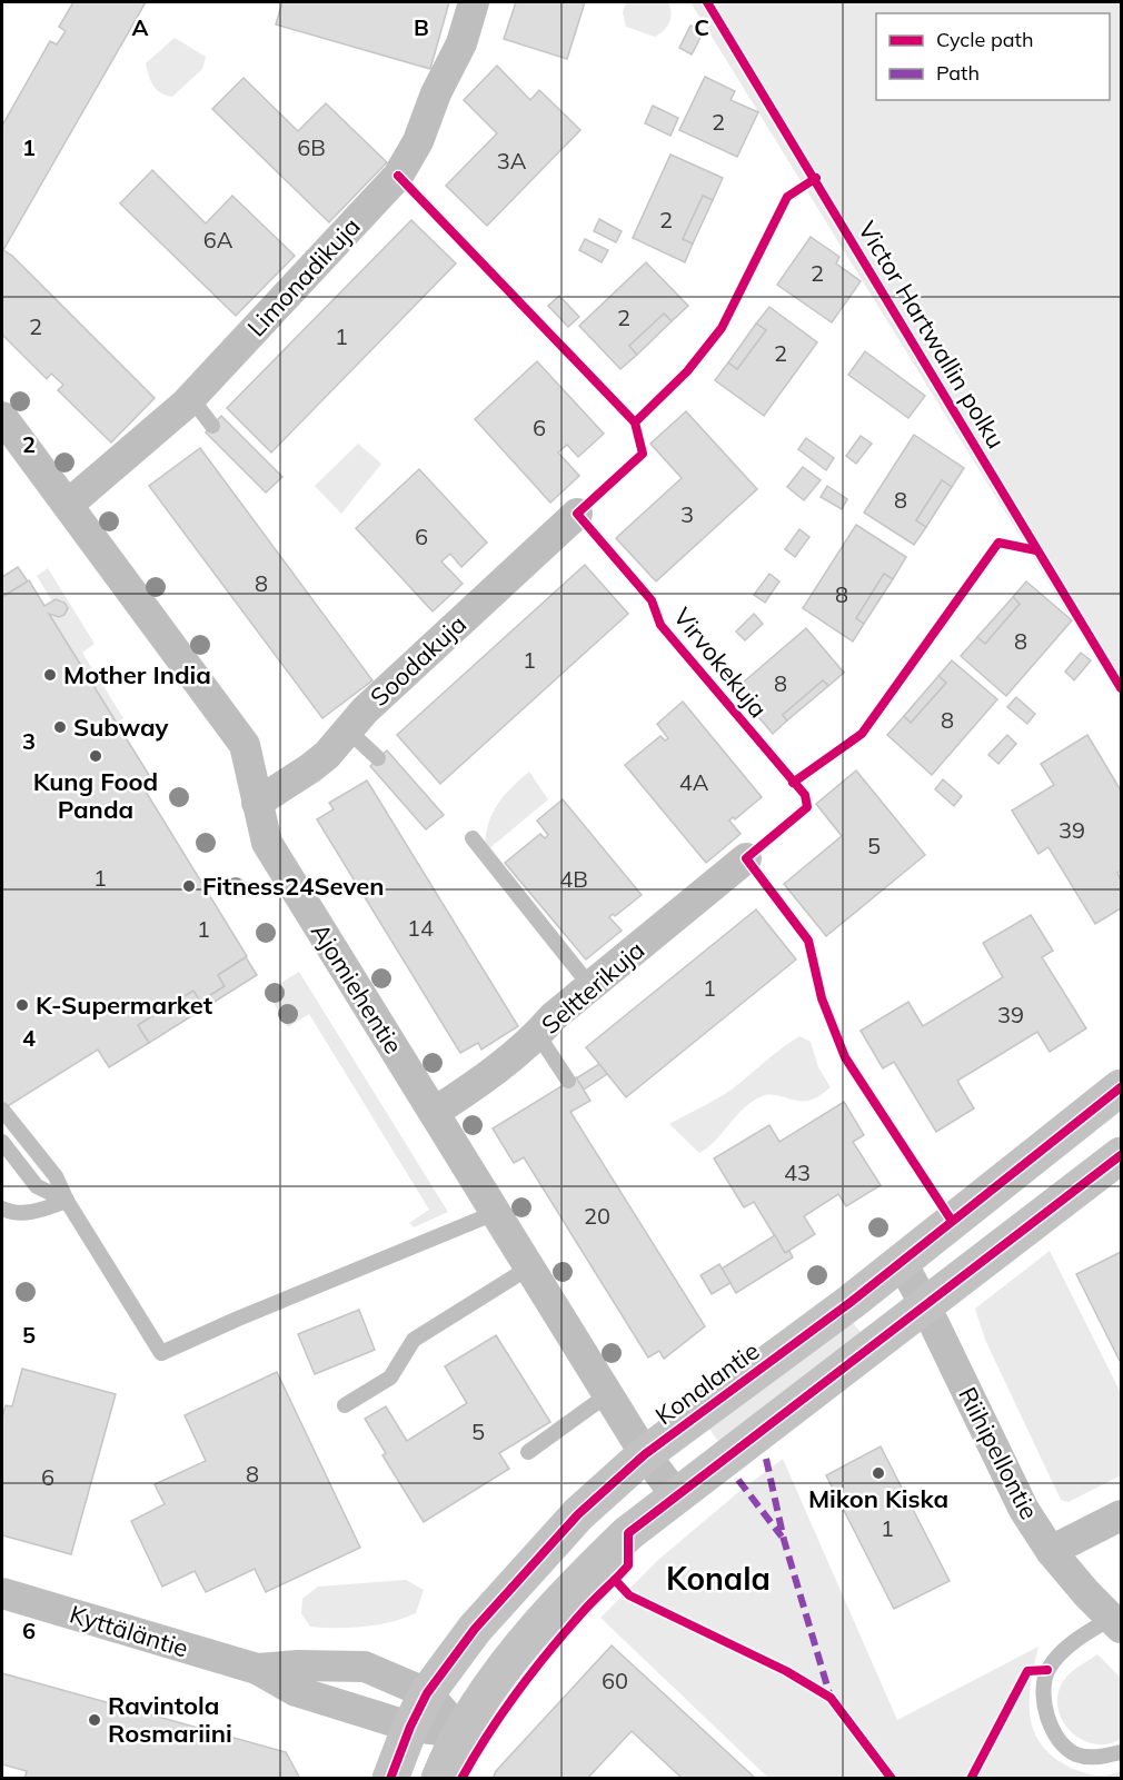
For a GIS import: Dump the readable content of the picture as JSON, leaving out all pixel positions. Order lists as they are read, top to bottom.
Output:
{
  "streets": {
    "main road": ["Konalantie"],
    "street": [
      "Limonadikuja",
      "Soodakuja",
      "Seltterikuja",
      "Ajomiehentie",
      "Riihipellontie",
      "Kyttäläntie"
    ],
    "cycle path": ["Victor Hartwallin polku", "Virvokekuja"]
  },
  "crossings": [
    ["Limonadikuja", "Ajomiehentie"],
    ["Soodakuja", "Ajomiehentie"],
    ["Seltterikuja", "Ajomiehentie"],
    ["Ajomiehentie", "Konalantie"],
    ["Konalantie", "Riihipellontie"],
    ["Konalantie", "Kyttäläntie"]
  ],
  "districts": ["Konala"],
  "places": [
    "Mother India",
    "Subway",
    "Kung Food Panda",
    "Fitness24Seven",
    "K-Supermarket",
    "Mikon Kiska",
    "Ravintola Rosmariini"
  ],
  "house_numbers": [
    "2",
    "6B",
    "3A",
    "2",
    "6A",
    "2",
    "2",
    "2",
    "1",
    "2",
    "6",
    "8",
    "3",
    "6",
    "8",
    "8",
    "8",
    "1",
    "8",
    "8",
    "4A",
    "39",
    "5",
    "1",
    "4B",
    "14",
    "1",
    "1",
    "39",
    "43",
    "20",
    "5",
    "8",
    "6",
    "1",
    "60"
  ],
  "legend": ["Cycle path", "Path"],
  "grid": {
    "columns": ["A", "B", "C"],
    "rows": [
      "1",
      "2",
      "3",
      "4",
      "5",
      "6"
    ]
  }
}
